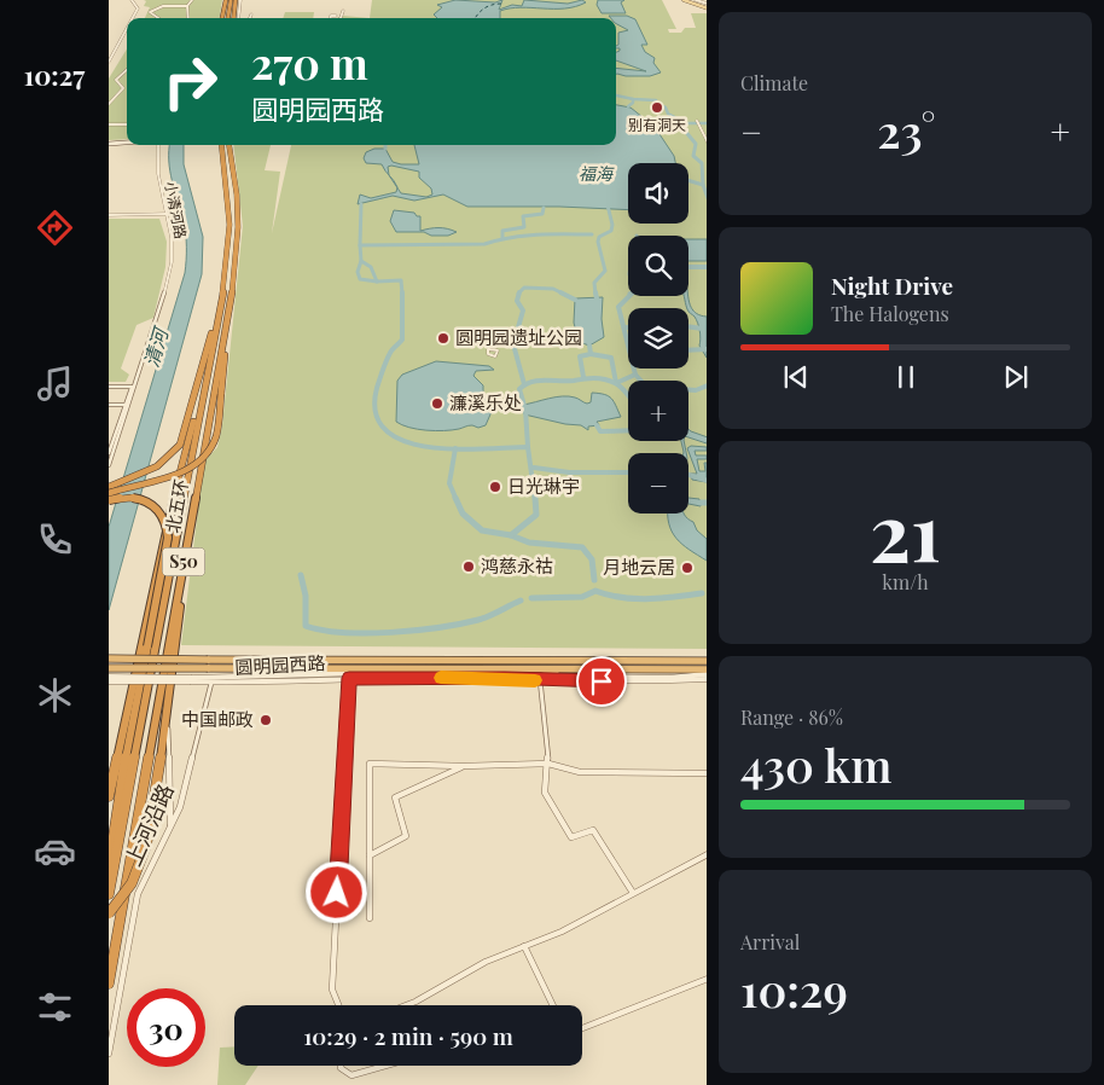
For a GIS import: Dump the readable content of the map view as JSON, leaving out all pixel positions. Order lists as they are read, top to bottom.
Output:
{
  "streets": {
    "highway": ["北五环", "S50", "圆明园西路"],
    "street": ["小清河路", "上河沿路"]
  },
  "crossings": [
    ["圆明园西路", "上河沿路"]
  ],
  "water": ["福海", "清河"],
  "places": [
    "别有洞天",
    "圆明园遗址公园",
    "濂溪乐处",
    "日光琳宇",
    "鸿慈永祜",
    "月地云居",
    "中国邮政"
  ],
  "page": {
    "tabs": "10:27",
    "tile": [
      "Climate",
      ["21", "km/h"],
      ["Range · 86%", "430 km"],
      ["Arrival", "10:29"]
    ],
    "turn": ["270 m", "圆明园西路"],
    "heat": ["−", "23°", "+"],
    "map_buttons": ["+", "−"],
    "song": ["Night Drive", "The Halogens"],
    "limit": "30",
    "trip": "10:29 · 2 min · 590 m"
  }
}
